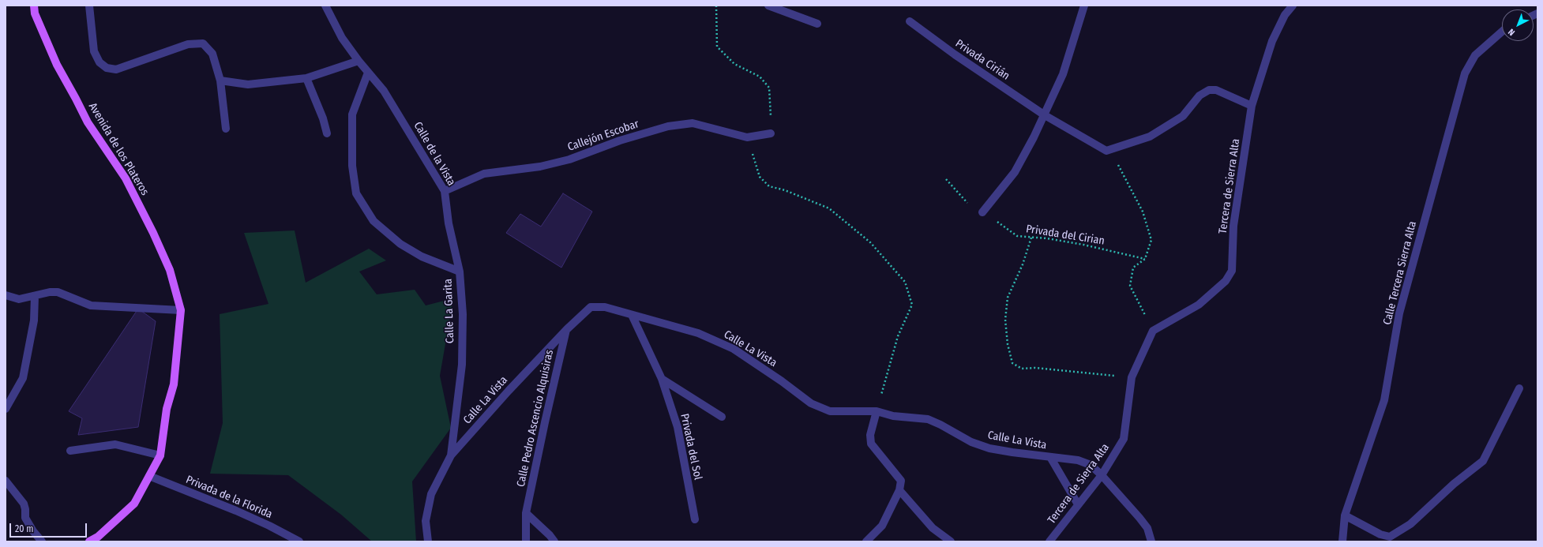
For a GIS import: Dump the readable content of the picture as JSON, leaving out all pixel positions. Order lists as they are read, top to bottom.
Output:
{
  "streets": {
    "main road": ["Avenida de los Plateros"],
    "street": [
      "Privada Cirián",
      "Callejón Escobar",
      "Calle de la Vista",
      "Tercera de Sierra Alta",
      "Calle Tercera Sierra Alta",
      "Calle La Garita",
      "Calle La Vista",
      "Calle Pedro Ascencio Alquisiras",
      "Privada del Sol",
      "Privada de la Florida"
    ],
    "path": ["Privada del Cirian"]
  },
  "crossings": [
    ["Callejón Escobar", "Calle de la Vista"],
    ["Avenida de los Plateros", "Privada de la Florida"],
    ["Calle de la Vista", "Calle La Garita"],
    ["Tercera de Sierra Alta", "Calle La Vista"],
    ["Calle La Garita", "Calle La Vista"],
    ["Calle La Vista", "Calle Pedro Ascencio Alquisiras"],
    ["Calle La Vista", "Privada del Sol"]
  ],
  "scale_bar": "20 m",
  "north": "bottom left"
}
